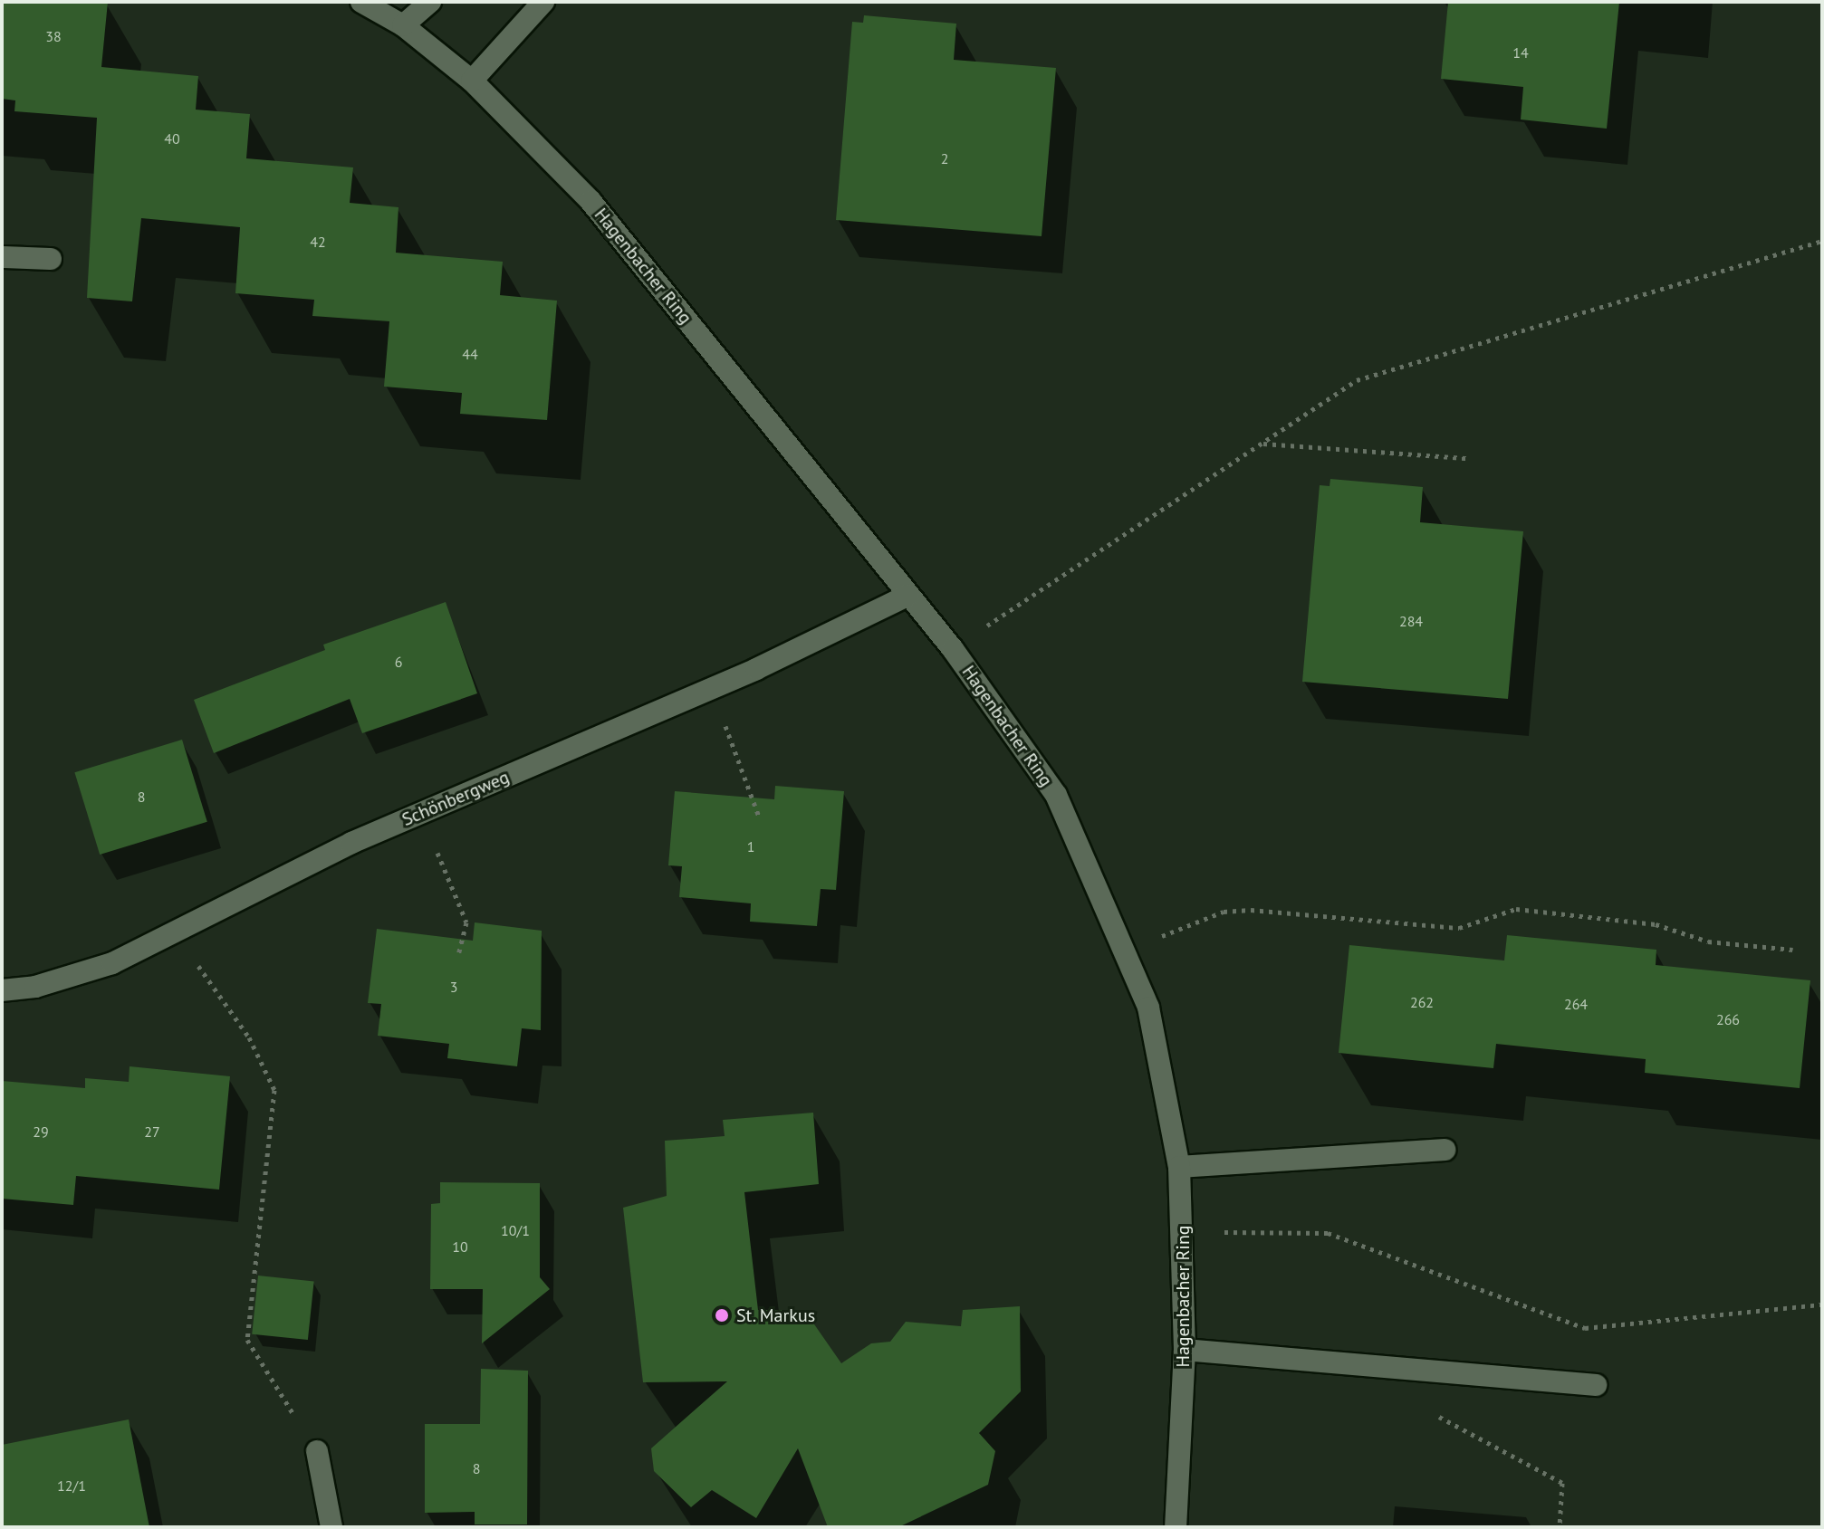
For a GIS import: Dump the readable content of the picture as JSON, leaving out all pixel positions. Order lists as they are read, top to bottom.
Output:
{
  "streets": {
    "street": ["Hagenbacher Ring", "Schönbergweg"]
  },
  "crossings": [
    ["Hagenbacher Ring", "Schönbergweg"]
  ],
  "places": ["St. Markus"],
  "house_numbers": [
    "38",
    "14",
    "40",
    "2",
    "42",
    "44",
    "284",
    "6",
    "8",
    "1",
    "3",
    "262",
    "264",
    "266",
    "29",
    "27",
    "10/1",
    "10",
    "8",
    "12/1"
  ]
}
